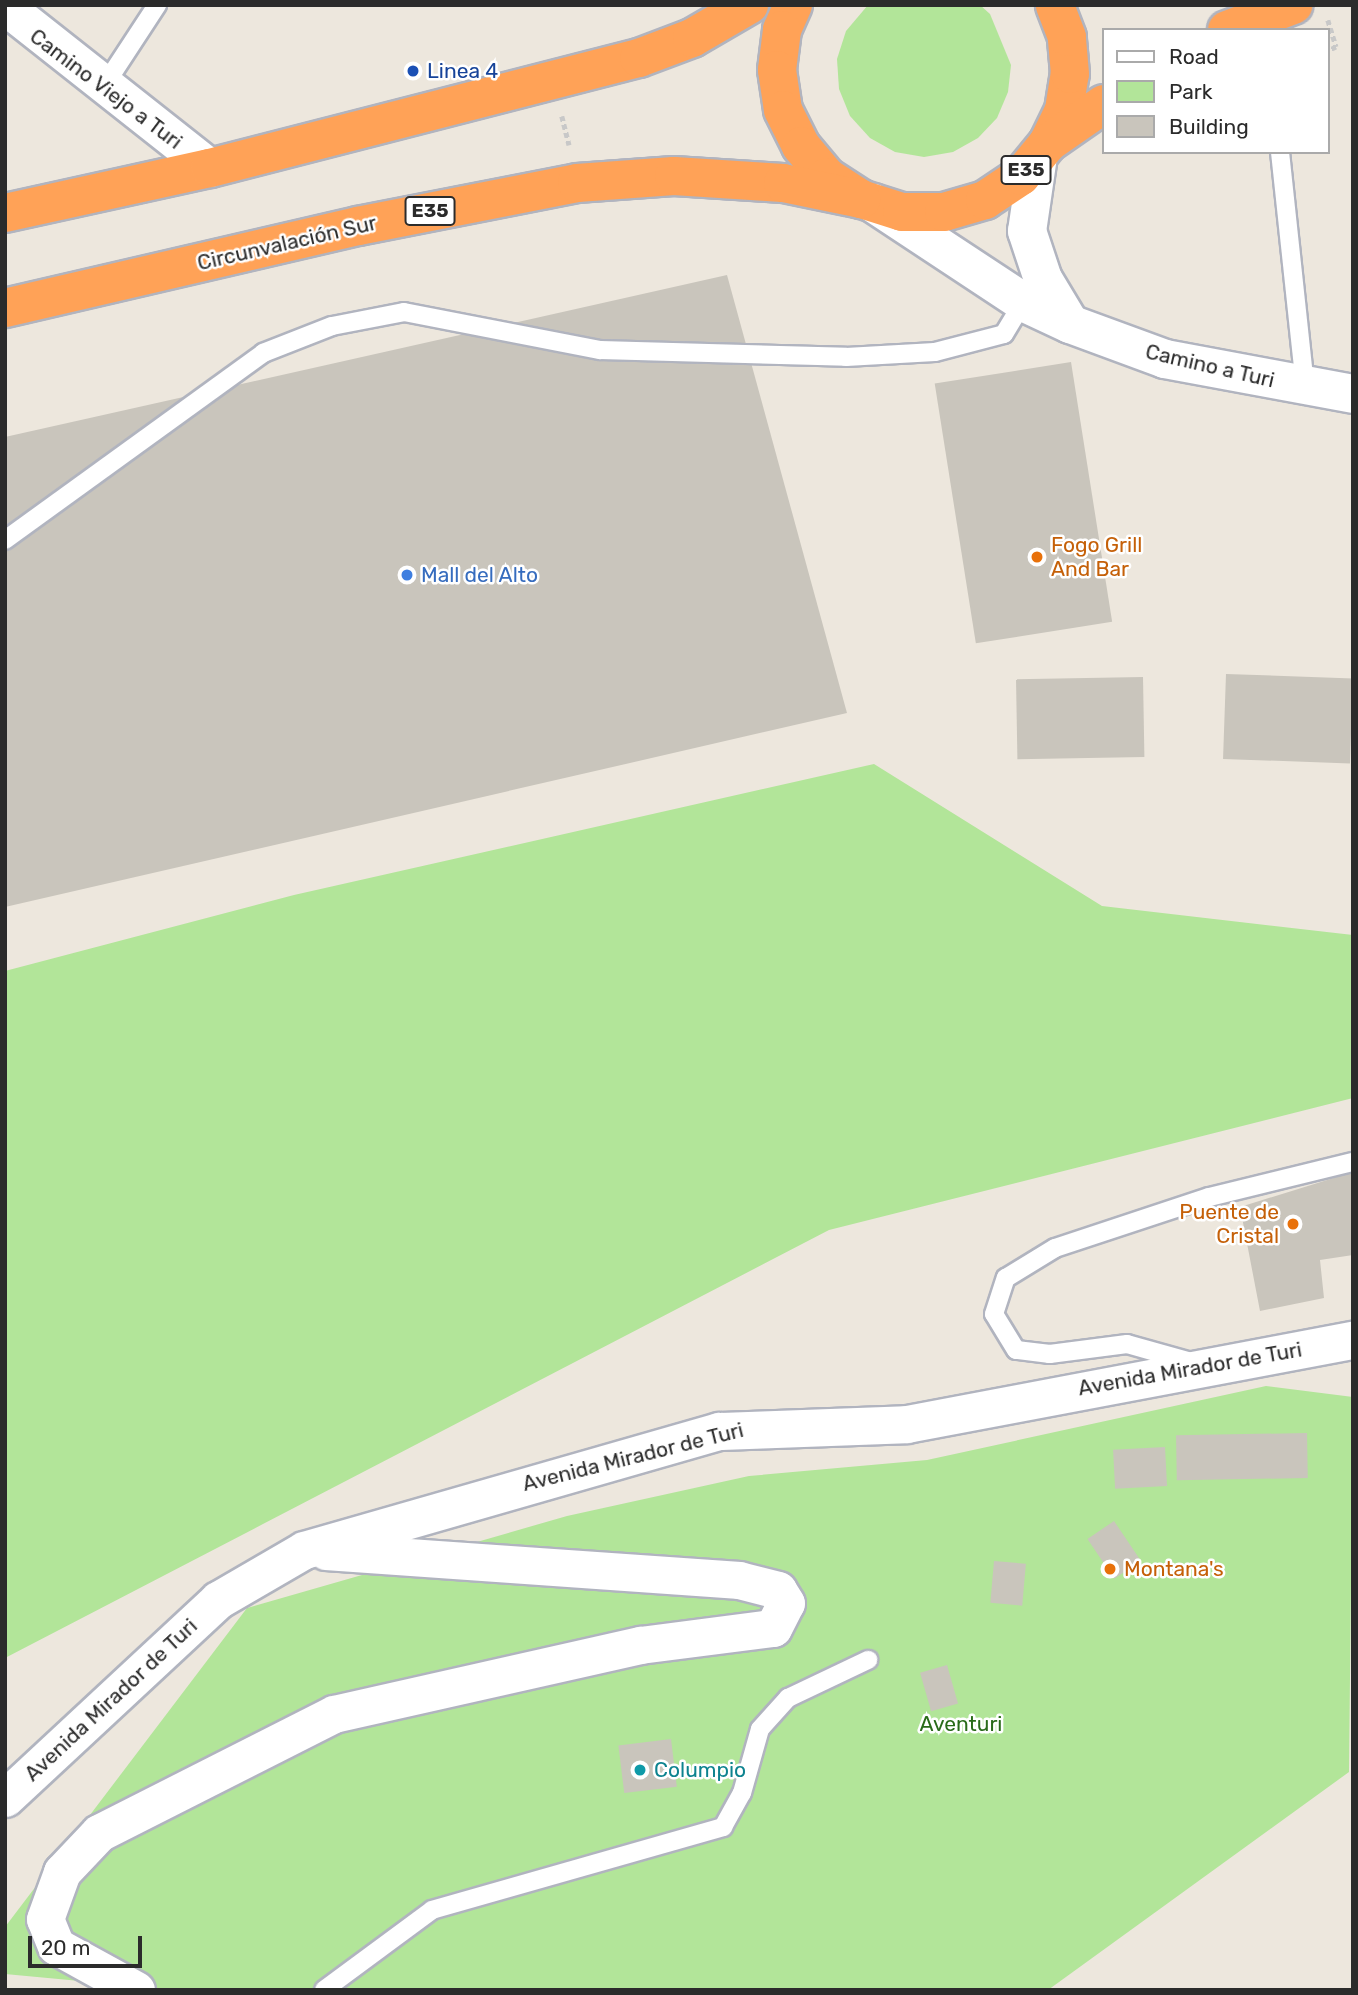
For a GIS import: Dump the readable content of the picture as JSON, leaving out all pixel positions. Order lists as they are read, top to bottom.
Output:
{
  "streets": {
    "highway": ["E35", "Circunvalación Sur"],
    "main road": ["Camino a Turi"],
    "street": ["Camino Viejo a Turi", "Avenida Mirador de Turi"]
  },
  "crossings": [
    ["E35", "Circunvalación Sur"],
    ["E35", "Camino a Turi"],
    ["Circunvalación Sur", "Camino a Turi"]
  ],
  "parks": ["Aventuri"],
  "places": [
    "Linea 4",
    "Fogo Grill And Bar",
    "Mall del Alto",
    "Puente de Cristal",
    "Montana's",
    "Columpio"
  ],
  "legend": ["Road", "Park", "Building"],
  "scale_bar": "20 m"
}
